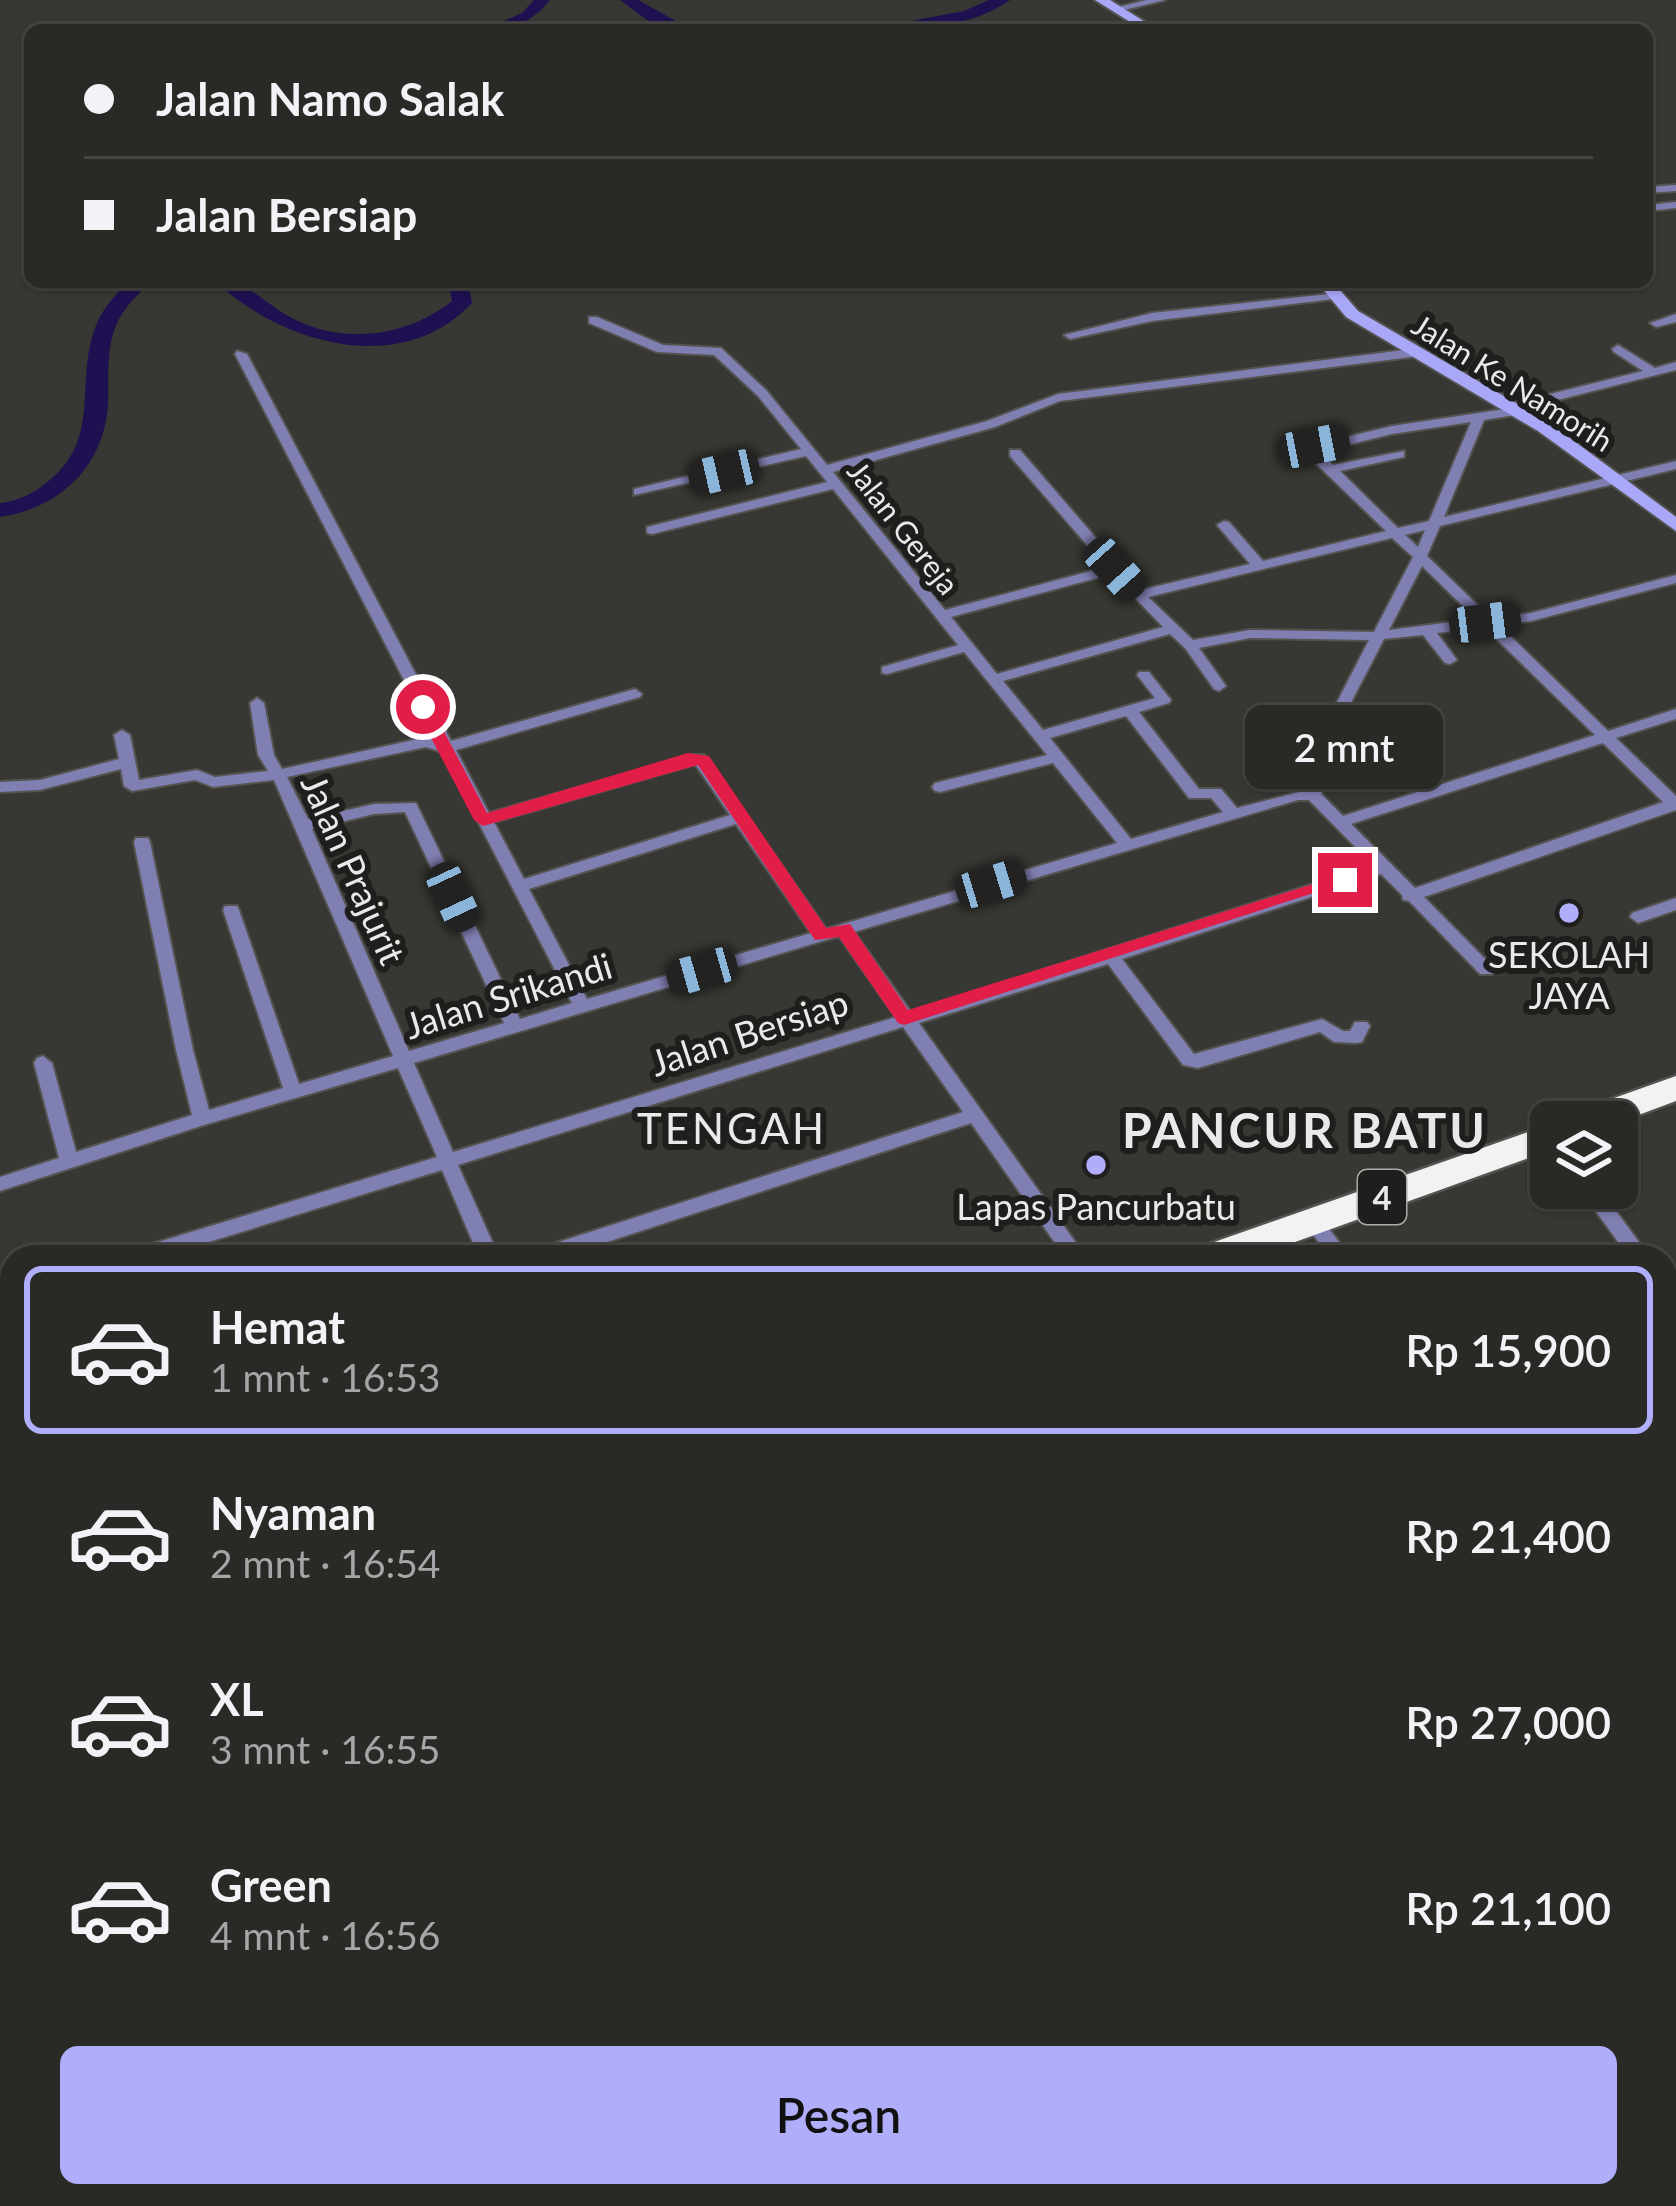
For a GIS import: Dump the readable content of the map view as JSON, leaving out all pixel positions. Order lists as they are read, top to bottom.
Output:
{
  "streets": {
    "highway": ["4"],
    "street": [
      "Jalan Ke Namorih",
      "Jalan Gereja",
      "Jalan Prajurit",
      "Jalan Srikandi",
      "Jalan Bersiap"
    ]
  },
  "crossings": [
    ["Jalan Gereja", "Jalan Srikandi"],
    ["Jalan Prajurit", "Jalan Srikandi"],
    ["Jalan Prajurit", "Jalan Bersiap"]
  ],
  "districts": ["TENGAH", "PANCUR BATU"],
  "places": ["SEKOLAH JAYA", "Lapas Pancurbatu"],
  "page": {
    "banner": ["Jalan Namo Salak", "Jalan Bersiap"],
    "bubble": "2 mnt",
    "list": [
      {
        "name": "Hemat",
        "note": "1 mnt · 16:53",
        "value": "Rp 15,900"
      },
      {
        "name": "Nyaman",
        "note": "2 mnt · 16:54",
        "value": "Rp 21,400"
      },
      {
        "name": "XL",
        "note": "3 mnt · 16:55",
        "value": "Rp 27,000"
      },
      {
        "name": "Green",
        "note": "4 mnt · 16:56",
        "value": "Rp 21,100"
      }
    ],
    "buttons": "Pesan"
  }
}
